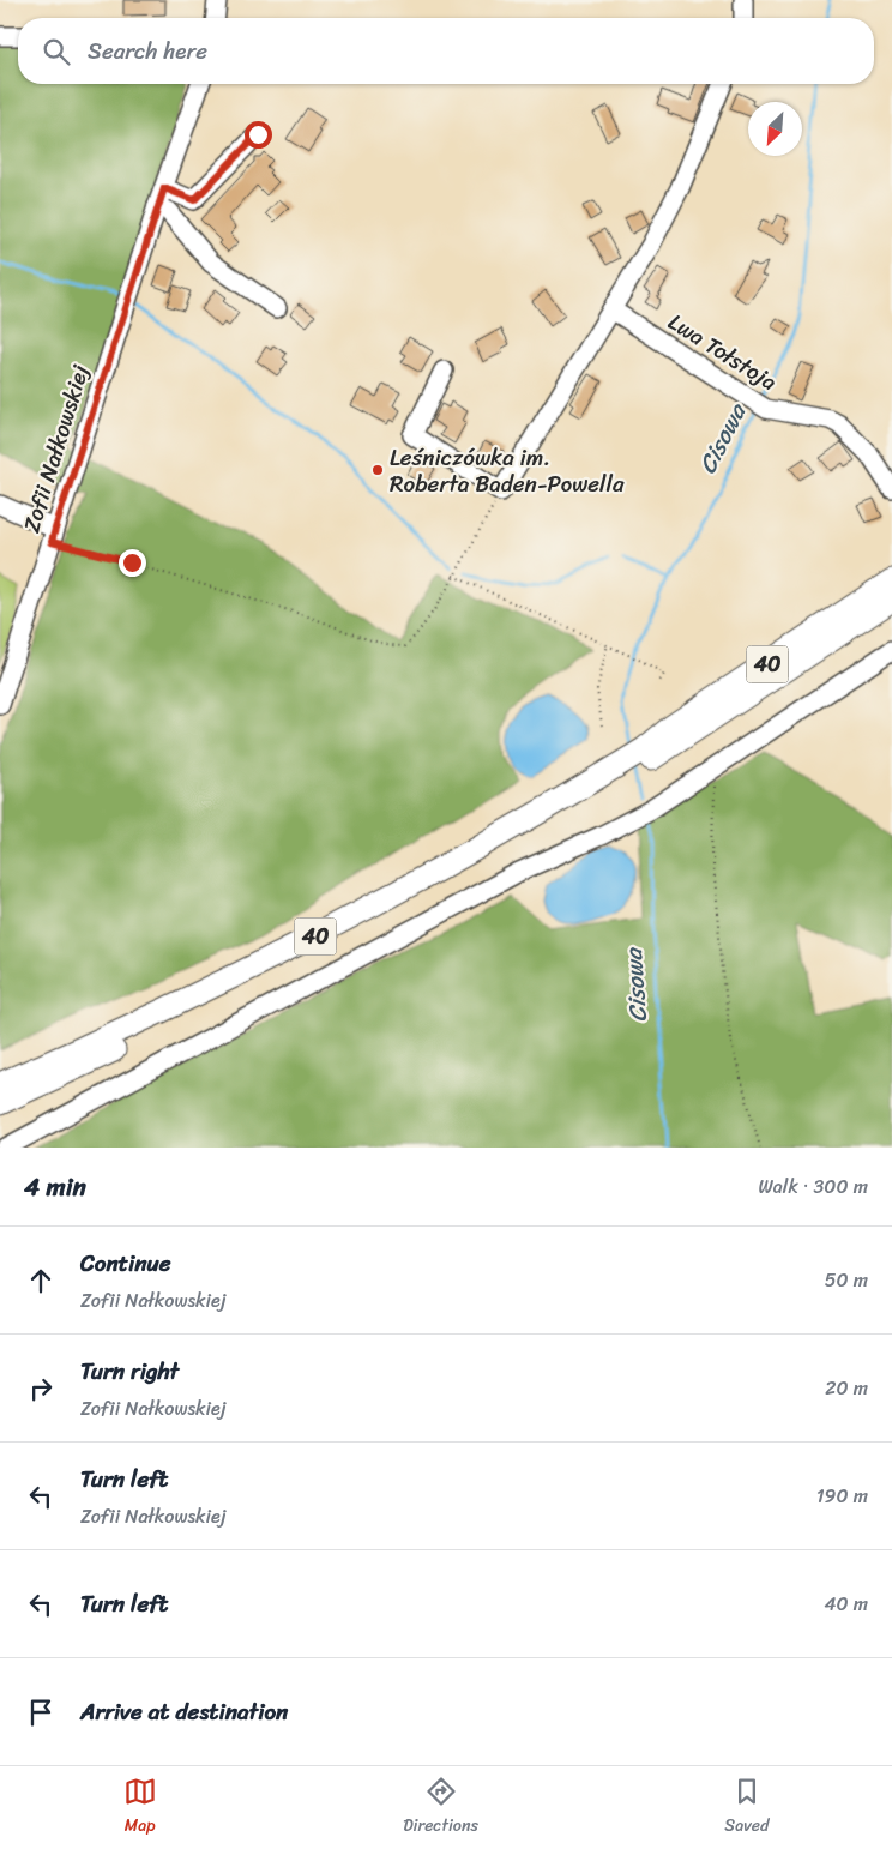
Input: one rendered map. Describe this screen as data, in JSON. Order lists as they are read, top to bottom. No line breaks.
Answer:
{"streets":{"main road":["40"],"street":["Lwa Tołstoja","Zofii Nałkowskiej"]},"water":["Cisowa"],"places":["Leśniczówka im. Roberta Baden-Powella"],"north":"bottom left","page":{"search":"Search here","heading":["4 min","Walk · 300 m"],"list":[["Continue","Zofii Nałkowskiej","50 m"],["Turn right","Zofii Nałkowskiej","20 m"],["Turn left","Zofii Nałkowskiej","190 m"],["Turn left","40 m"],"Arrive at destination"],"nav":["Map","Directions","Saved"]}}
